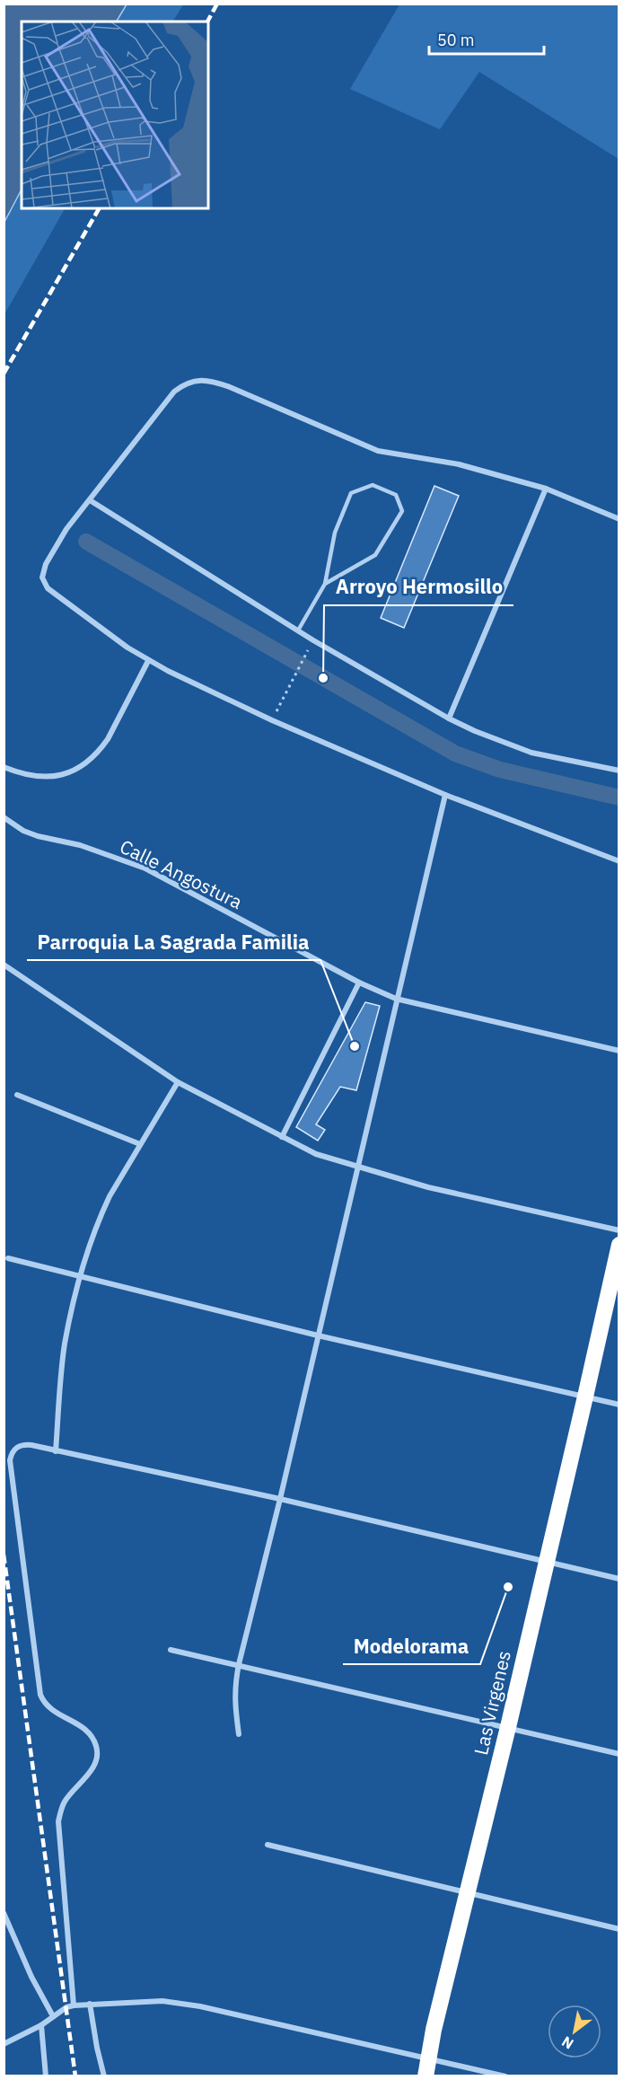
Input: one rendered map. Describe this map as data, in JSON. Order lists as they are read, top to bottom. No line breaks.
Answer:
{"streets":{"highway":["Las Virgenes"],"street":["Calle Angostura"]},"places":["Arroyo Hermosillo","Parroquia La Sagrada Familia","Modelorama"],"scale_bar":"50 m","north":"bottom left"}
